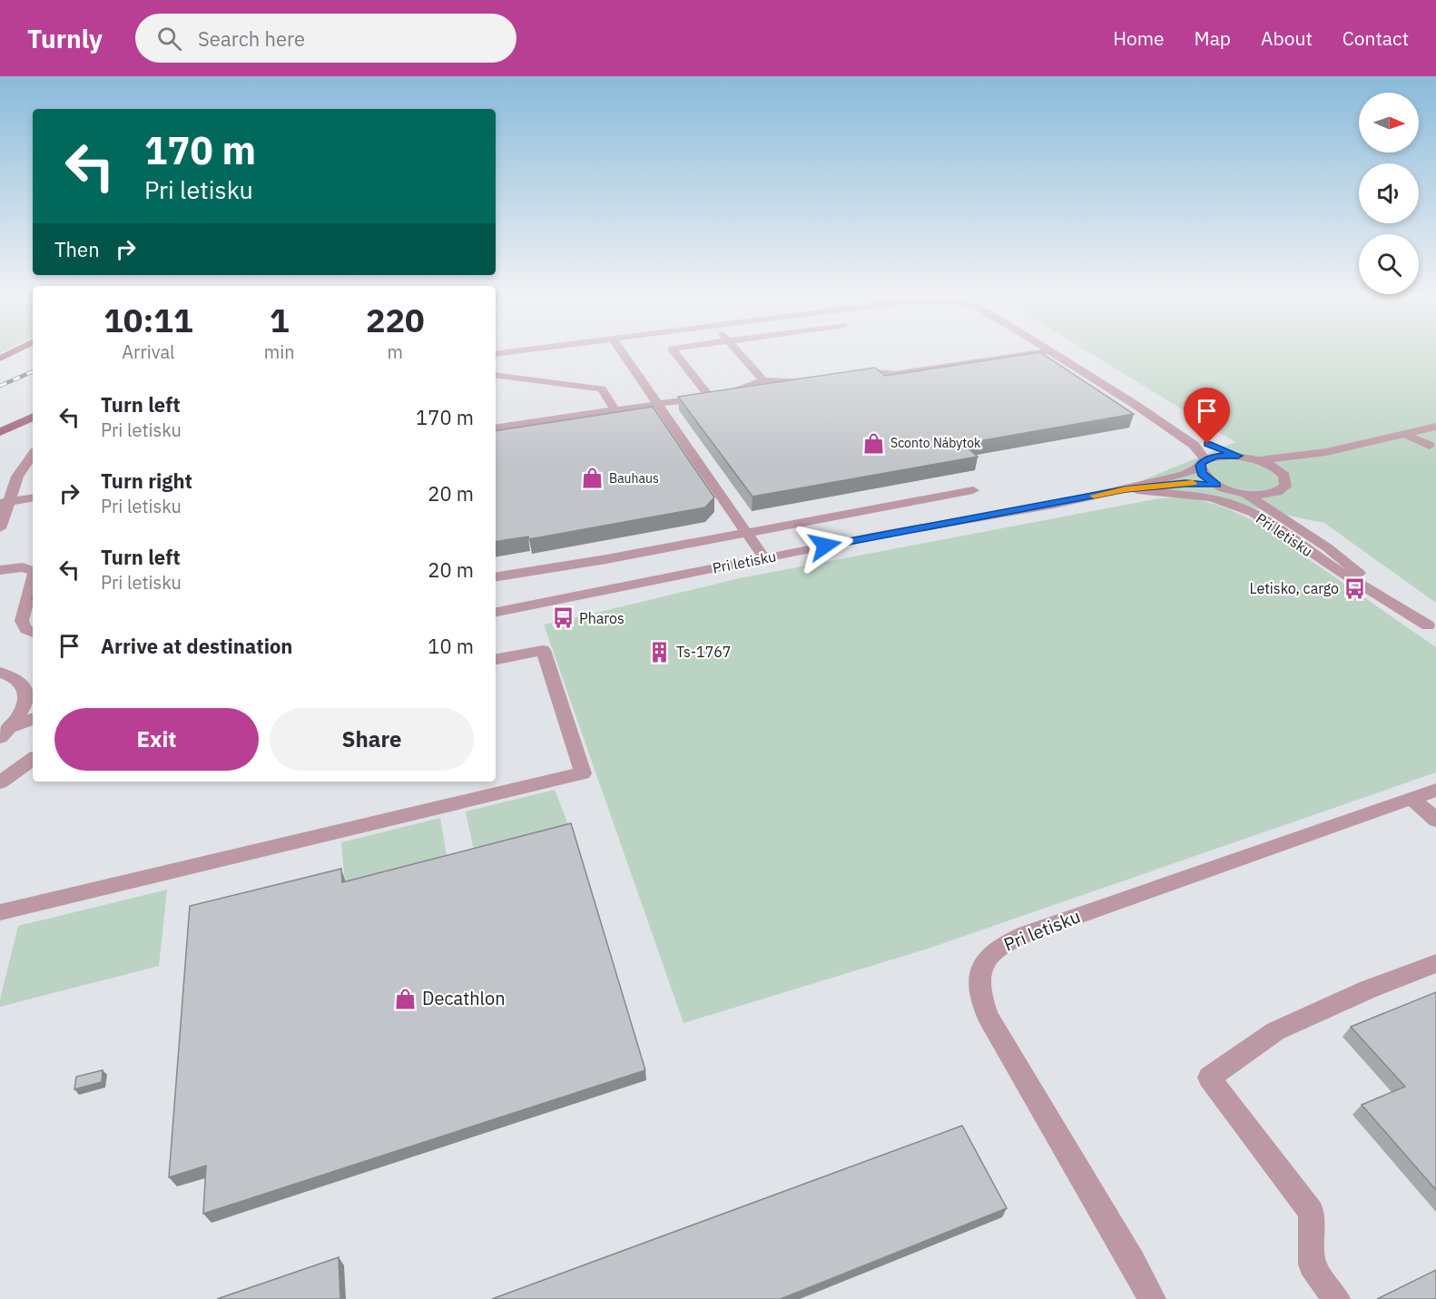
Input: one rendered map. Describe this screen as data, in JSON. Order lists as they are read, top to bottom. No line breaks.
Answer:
{"streets":{"street":["Pri letisku"]},"places":{"shop":["Sconto Nábytok","Bauhaus","Decathlon"],"bus stop":["Letisko, cargo","Pharos"],"building":["Ts-1767"]},"north":"right","page":{"header":"Turnly","search":"Search here","nav":["Home","Map","About","Contact"],"turn":["170 m","Pri letisku"],"then":"Then","eta":["10:11","Arrival","1","min","220","m"],"list":[{"name":"Turn left","note":"Pri letisku","value":"170 m"},{"name":"Turn right","note":"Pri letisku","value":"20 m"},{"name":"Turn left","note":"Pri letisku","value":"20 m"},{"name":"Arrive at destination","value":"10 m"}],"buttons":["Exit","Share"]}}
